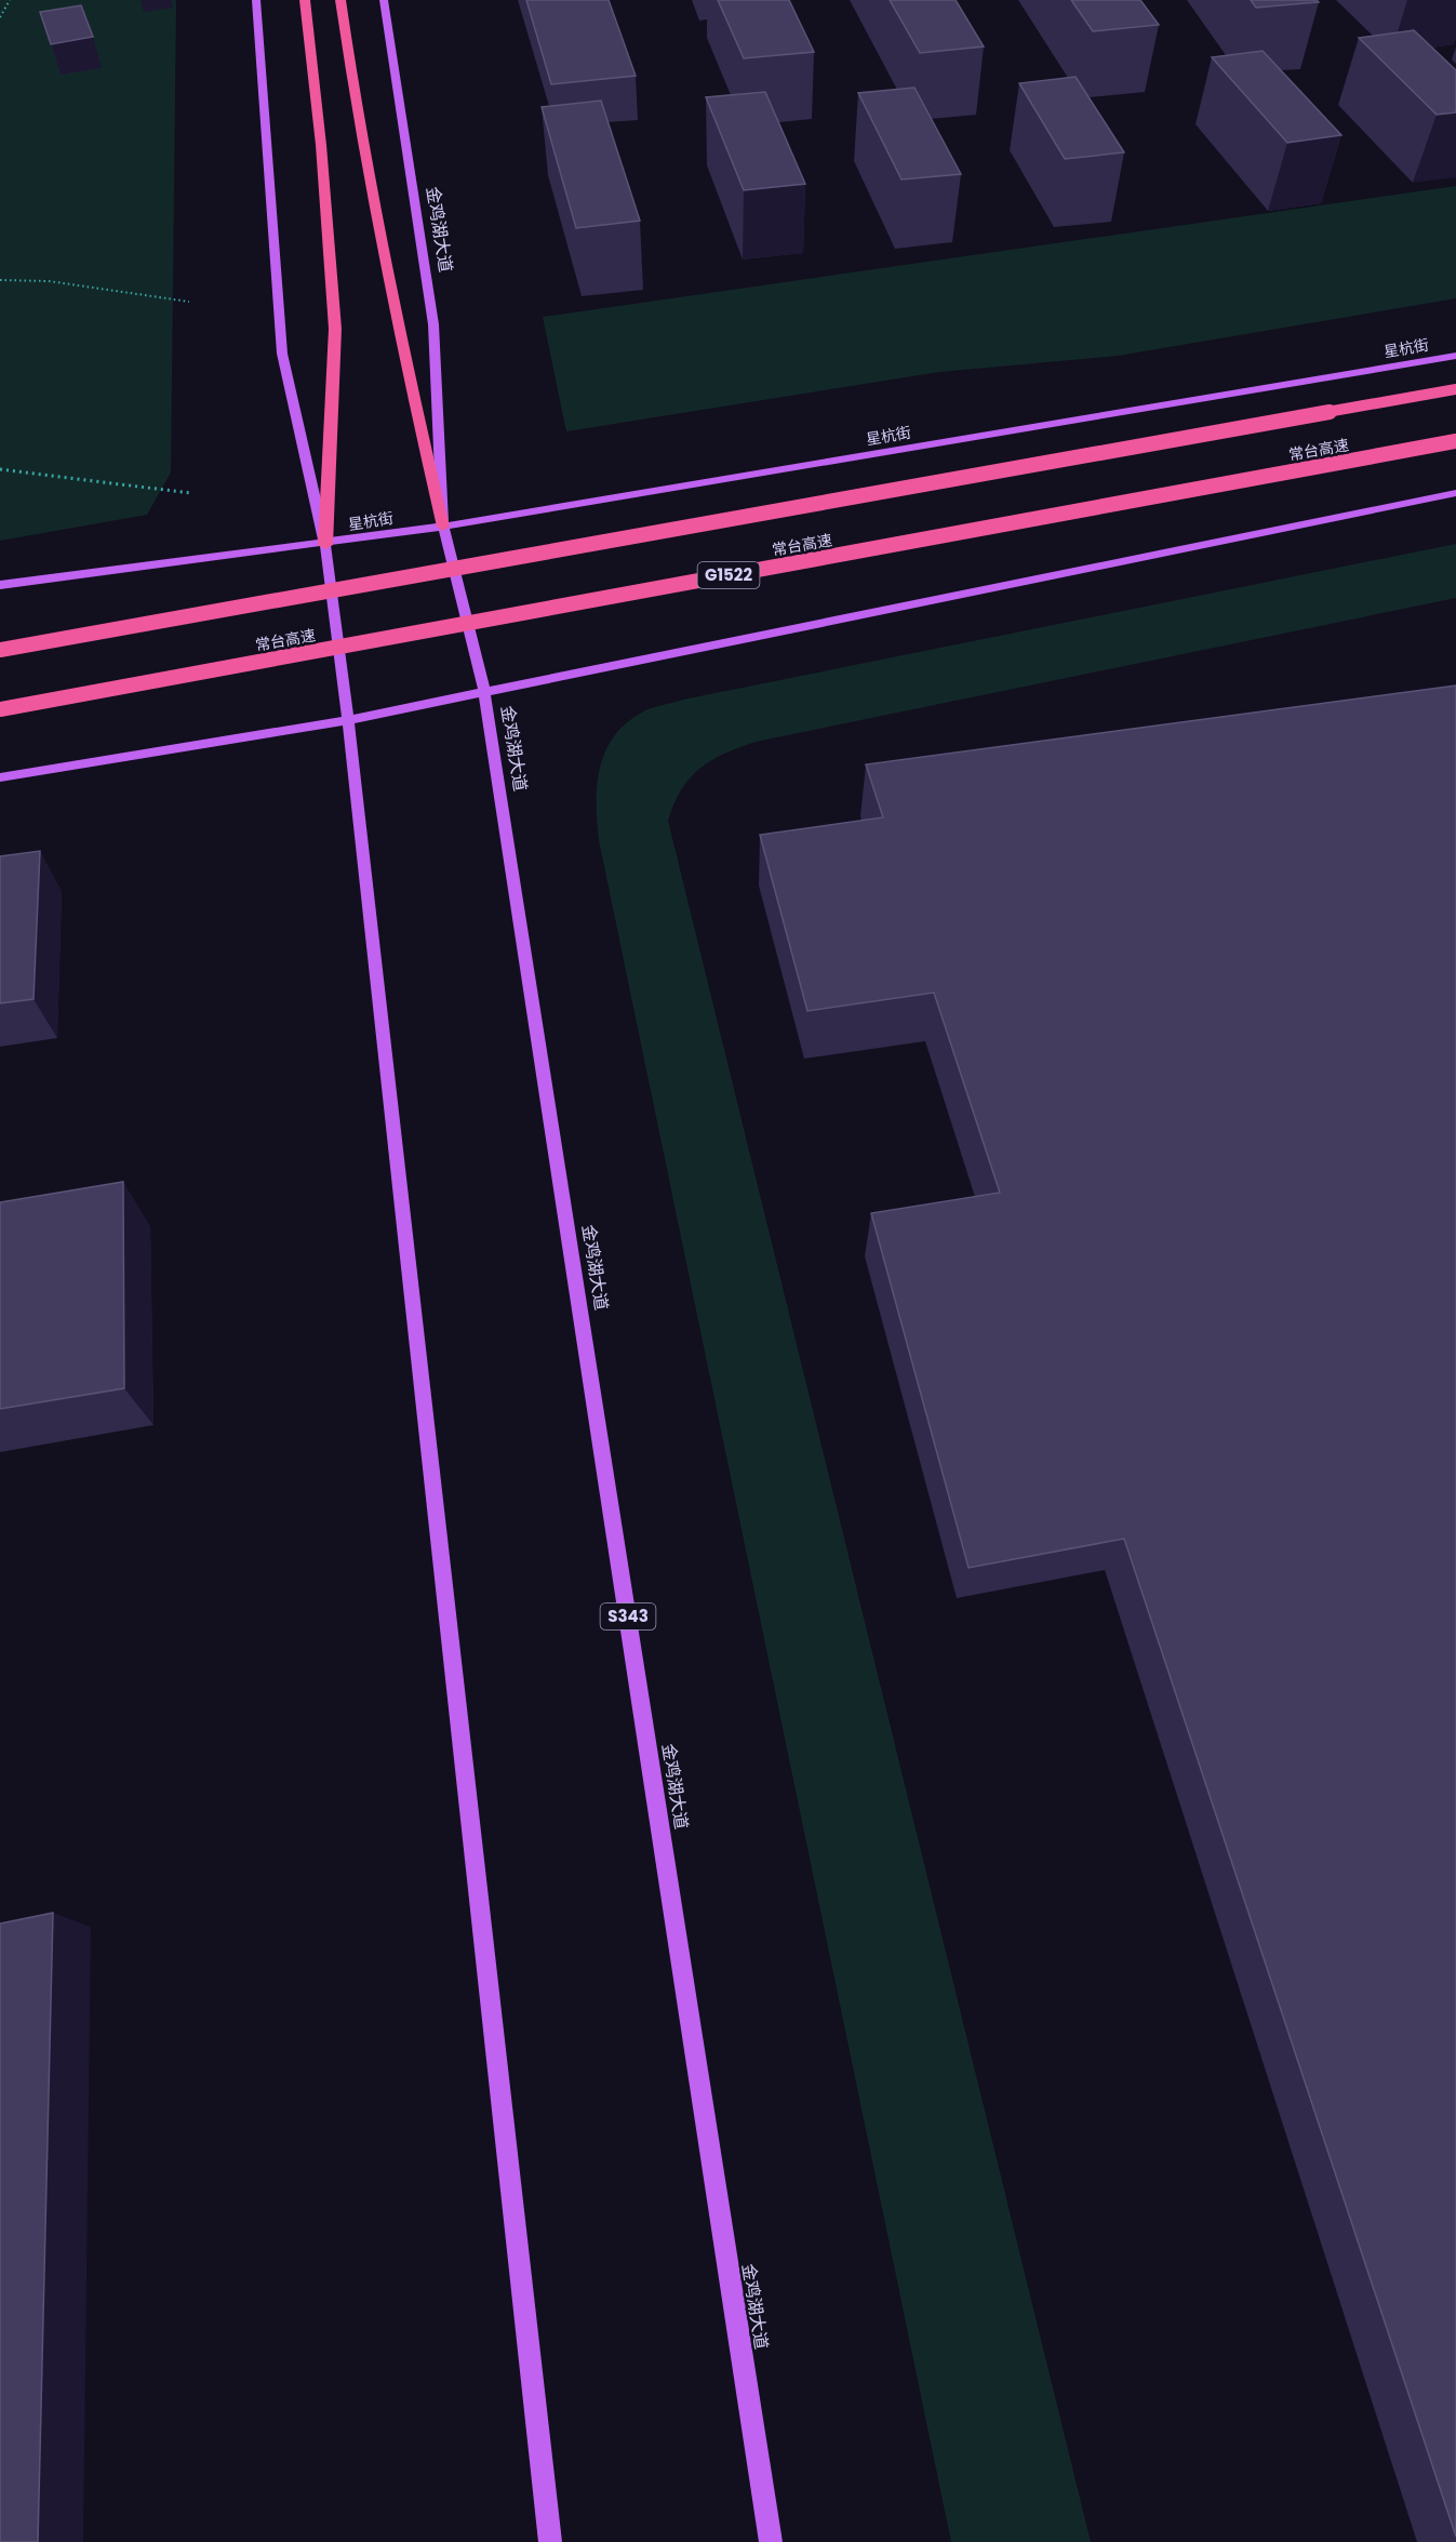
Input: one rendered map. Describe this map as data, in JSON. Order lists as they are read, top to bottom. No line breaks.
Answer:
{"streets":{"highway":["常台高速","G1522"],"main road":["金鸡湖大道","星杭街","S343"]},"crossings":[["金鸡湖大道","星杭街"]]}
